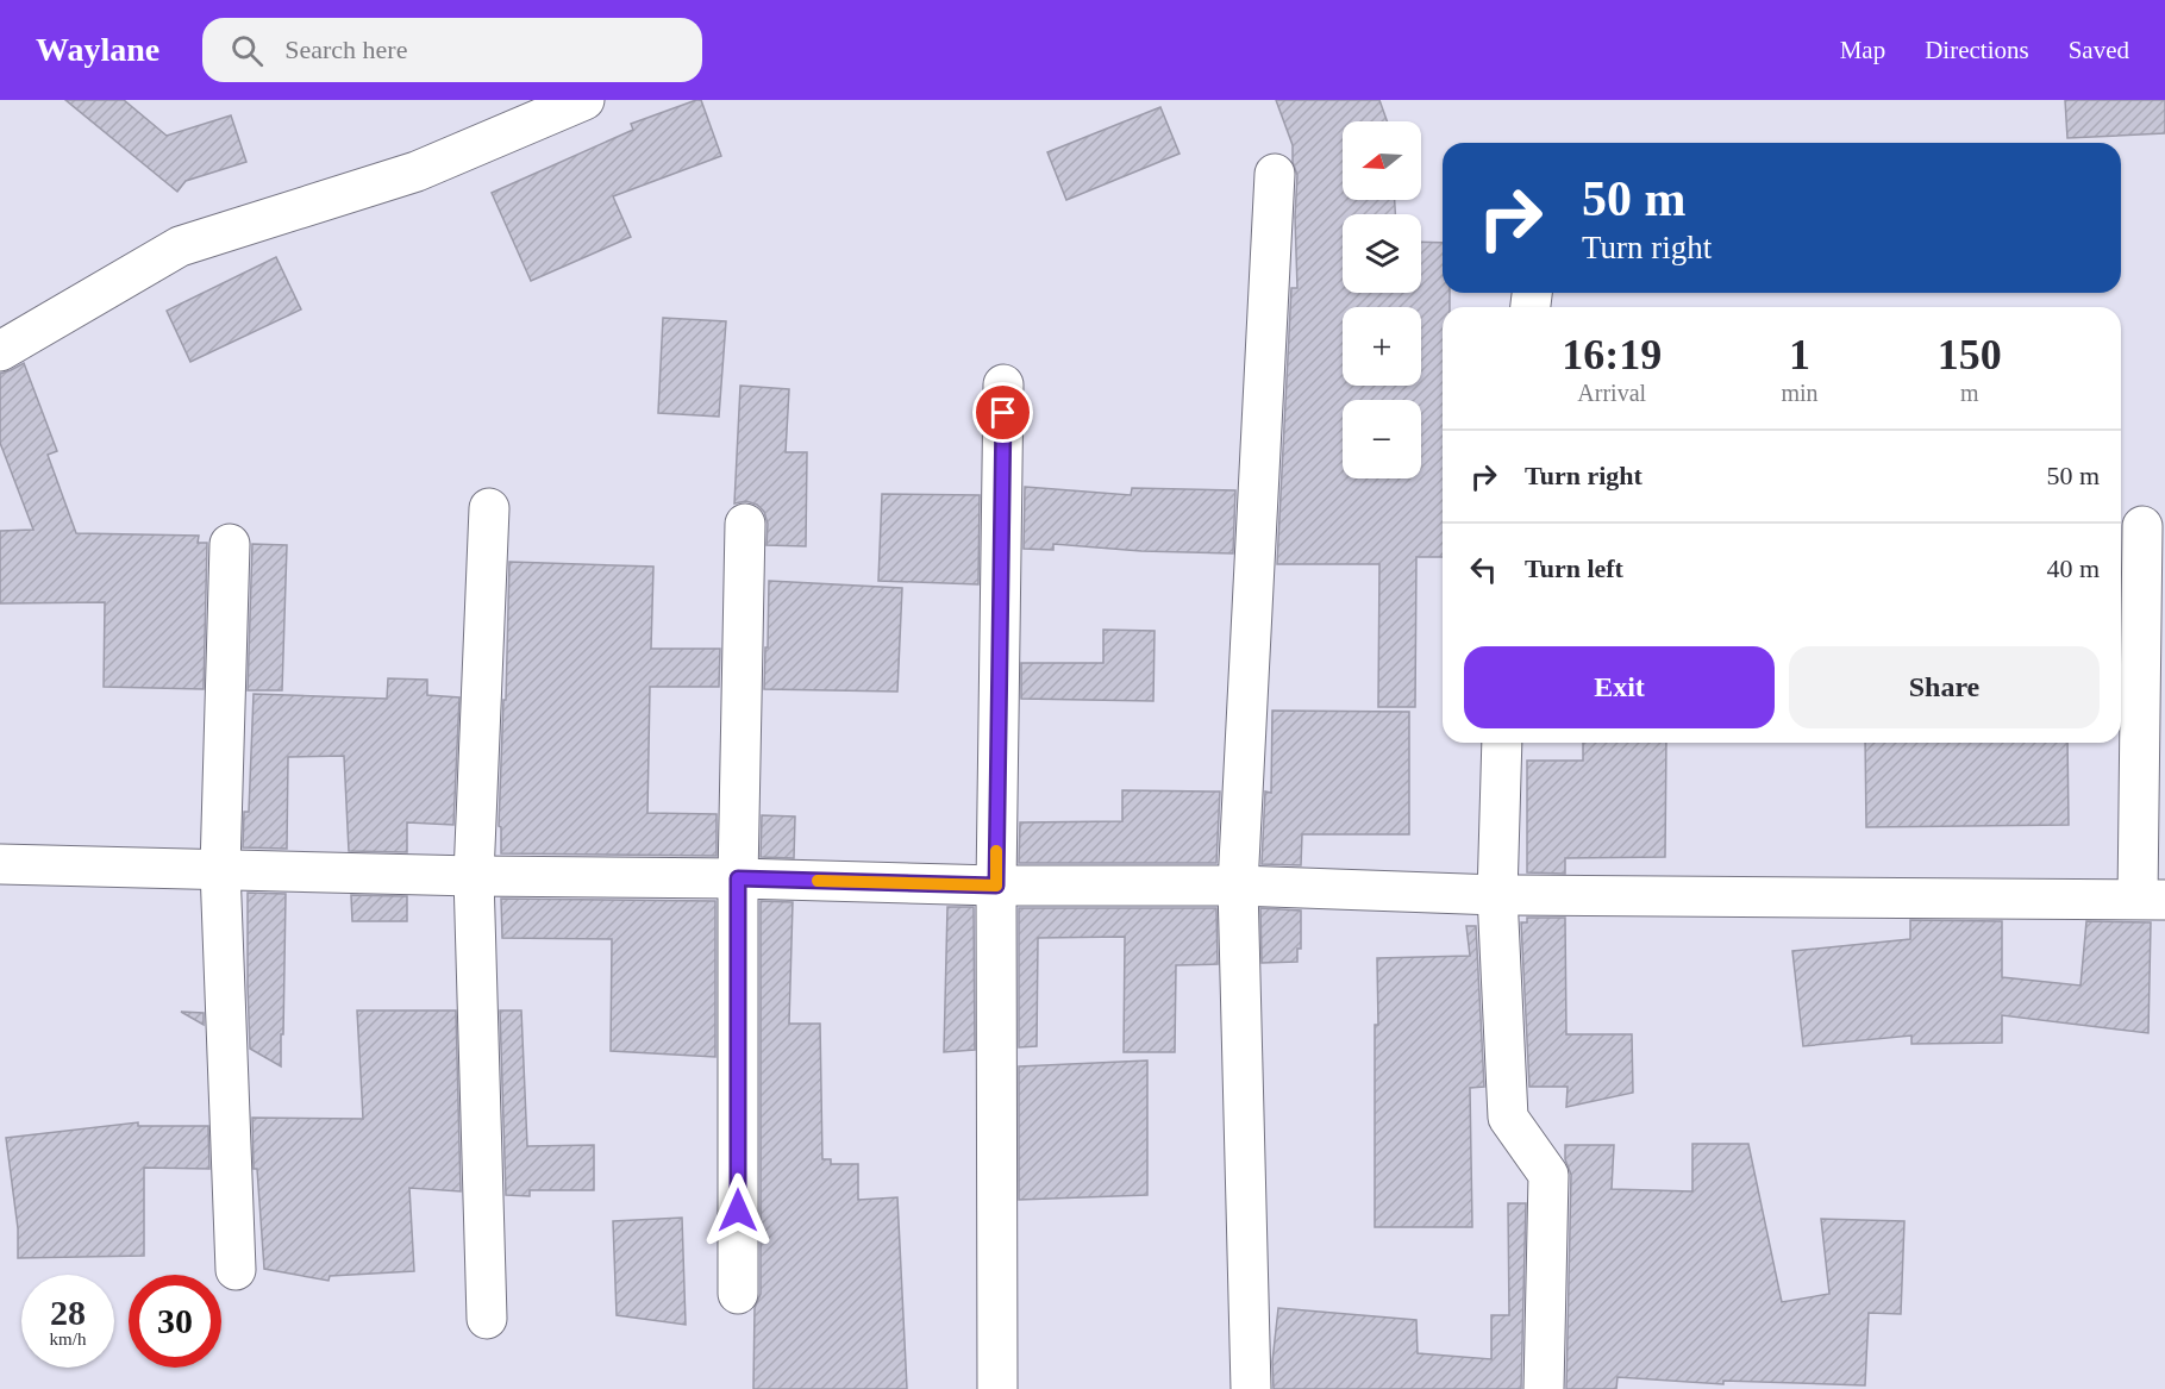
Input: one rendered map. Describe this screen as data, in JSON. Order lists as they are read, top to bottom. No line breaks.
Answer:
{"north":"left","page":{"header":"Waylane","search":"Search here","nav":["Map","Directions","Saved"],"map_buttons":["+","−"],"turn":["50 m","Turn right"],"eta":["16:19","Arrival","1","min","150","m"],"list":[{"name":"Turn right","value":"50 m"},{"name":"Turn left","value":"40 m"}],"buttons":["Exit","Share"],"speed":"28 km/h","limit":"30"}}
